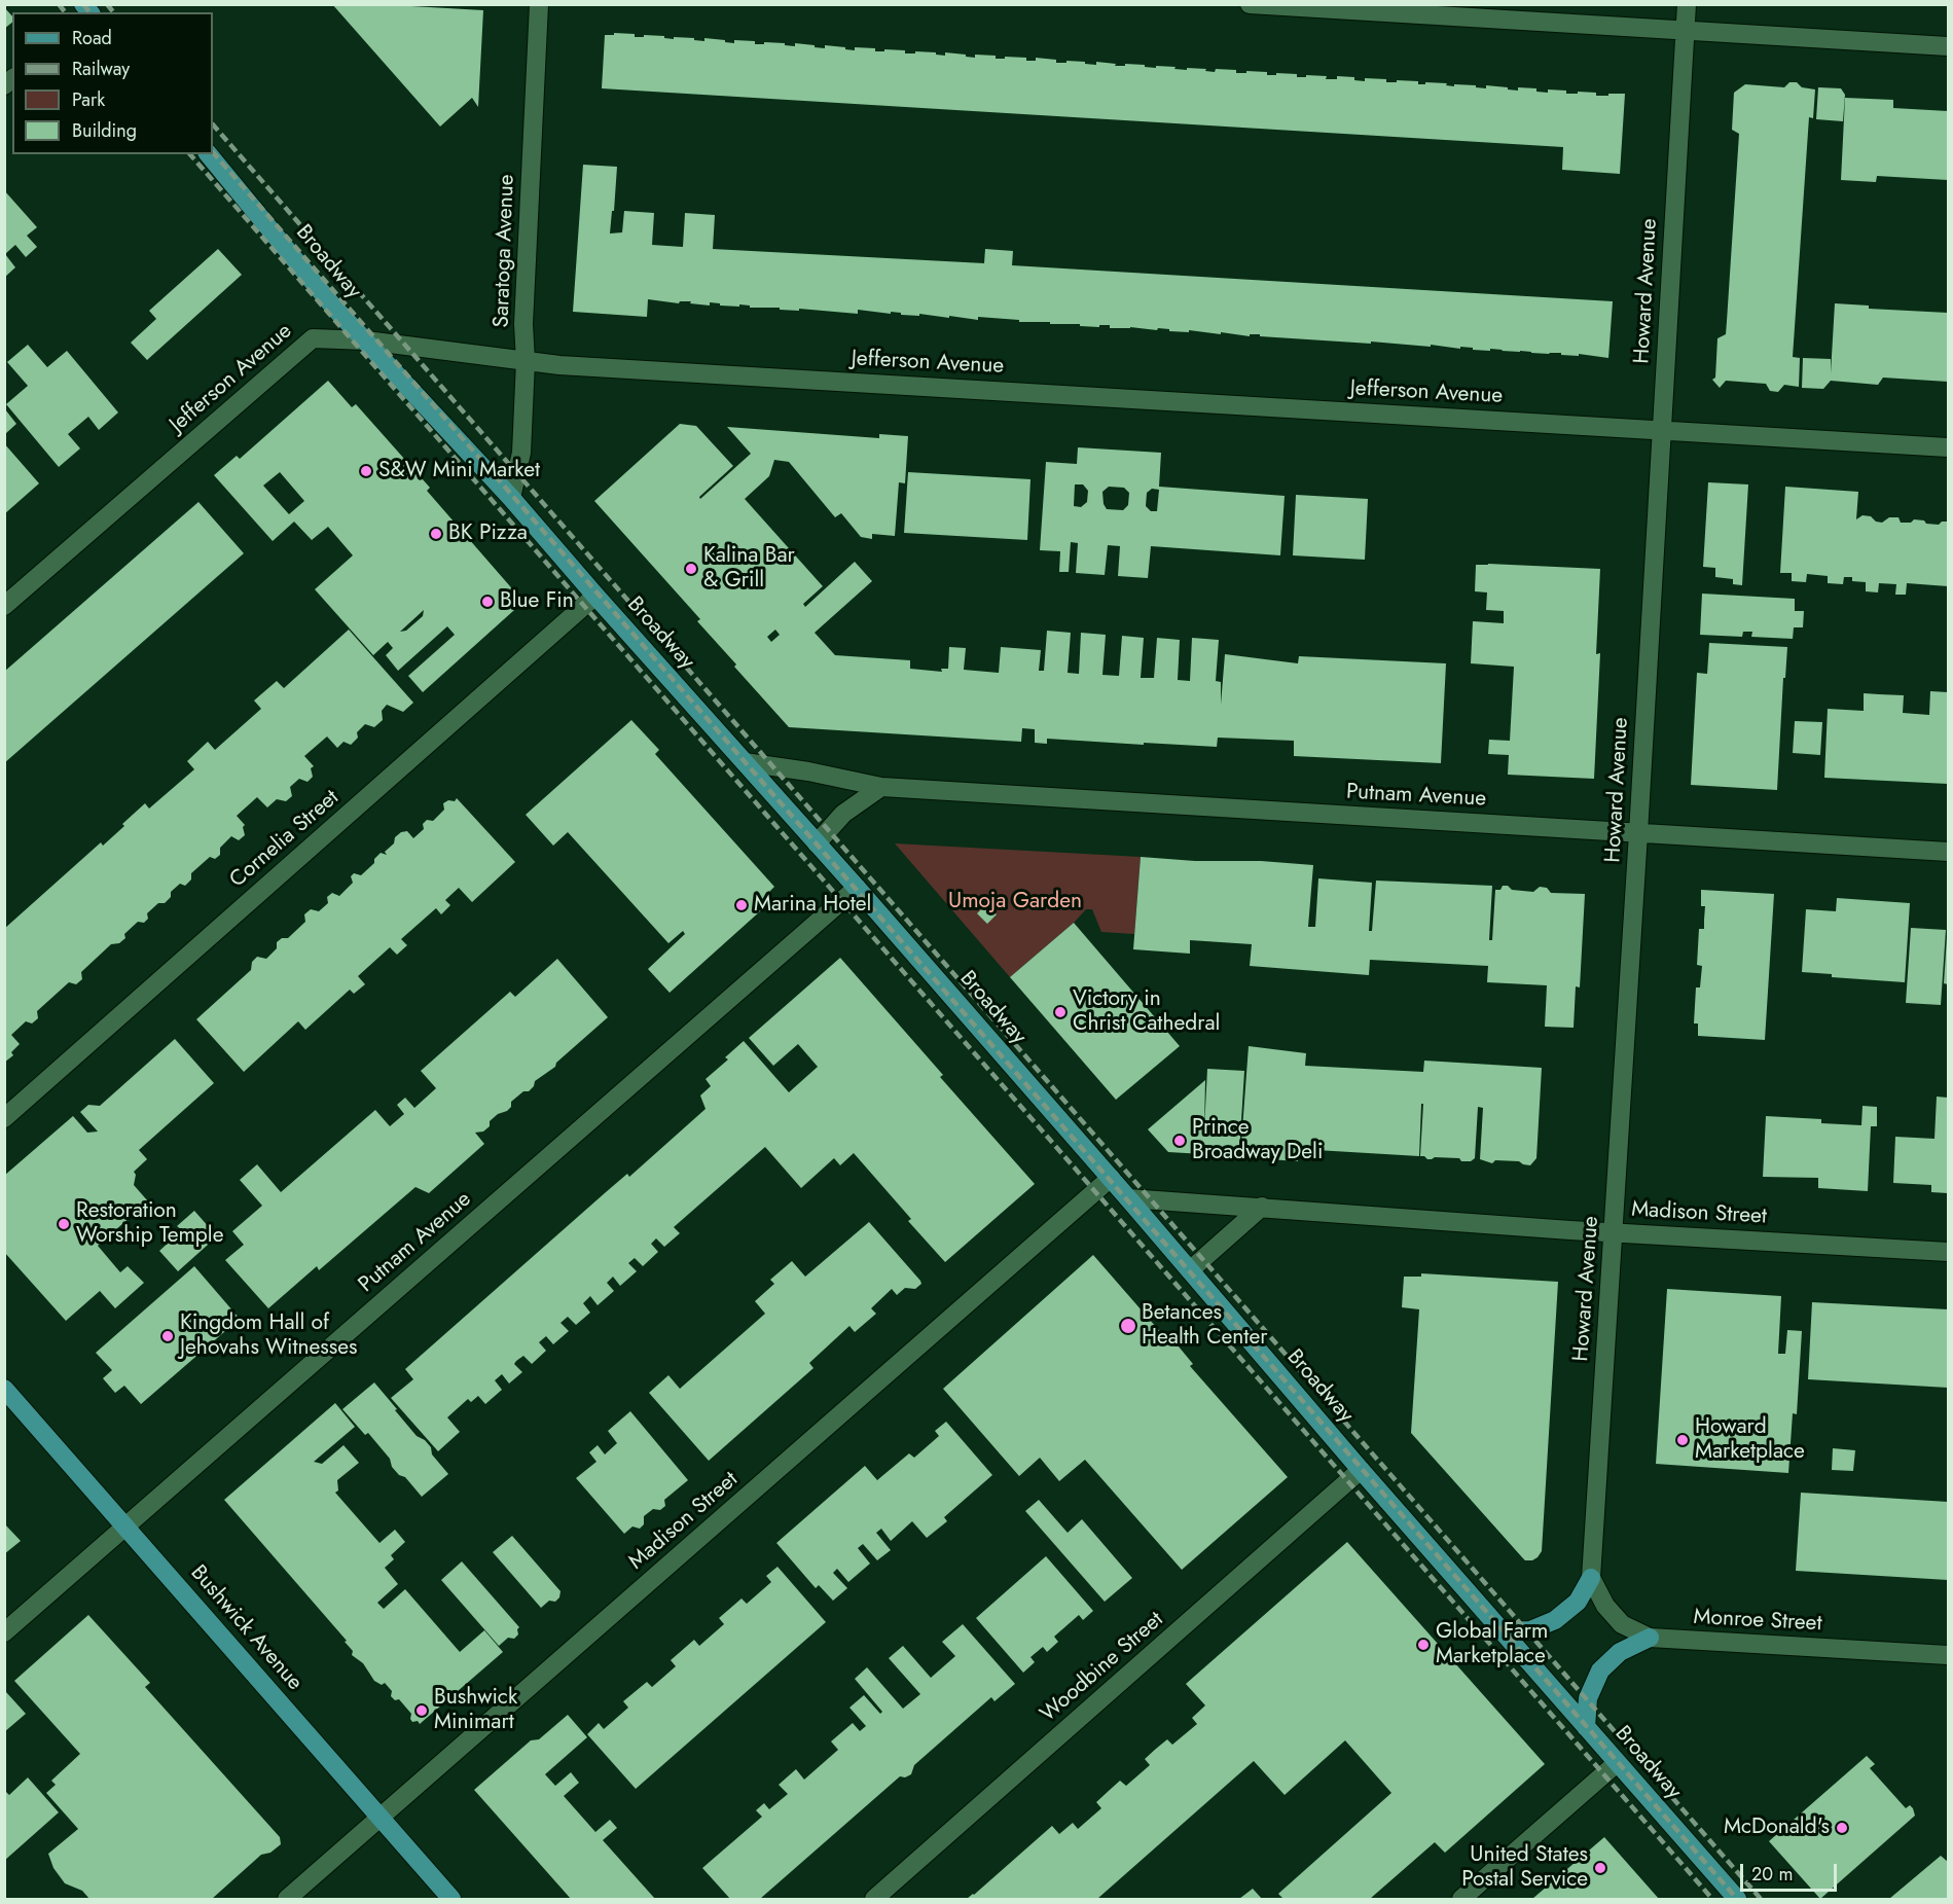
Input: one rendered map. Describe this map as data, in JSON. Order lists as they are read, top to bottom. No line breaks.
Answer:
{"streets":{"main road":["Broadway","Bushwick Avenue"],"street":["Saratoga Avenue","Howard Avenue","Jefferson Avenue","Putnam Avenue","Cornelia Street","Madison Street","Monroe Street","Woodbine Street"]},"crossings":[["Saratoga Avenue","Broadway"],["Saratoga Avenue","Jefferson Avenue"],["Broadway","Jefferson Avenue"],["Broadway","Putnam Avenue"],["Broadway","Cornelia Street"],["Broadway","Madison Street"],["Broadway","Woodbine Street"],["Howard Avenue","Jefferson Avenue"],["Howard Avenue","Putnam Avenue"],["Howard Avenue","Madison Street"],["Howard Avenue","Monroe Street"],["Putnam Avenue","Bushwick Avenue"],["Madison Street","Bushwick Avenue"]],"parks":["Umoja Garden"],"places":["S&W Mini Market","BK Pizza","Kalina Bar & Grill","Blue Fin","Marina Hotel","Victory in Christ Cathedral","Prince Broadway Deli","Restoration Worship Temple","Betances Health Center","Kingdom Hall of Jehovahs Witnesses","Howard Marketplace","Global Farm Marketplace","Bushwick Minimart","McDonald's","United States Postal Service"],"legend":["Road","Railway","Park","Building"],"scale_bar":"20 m"}
